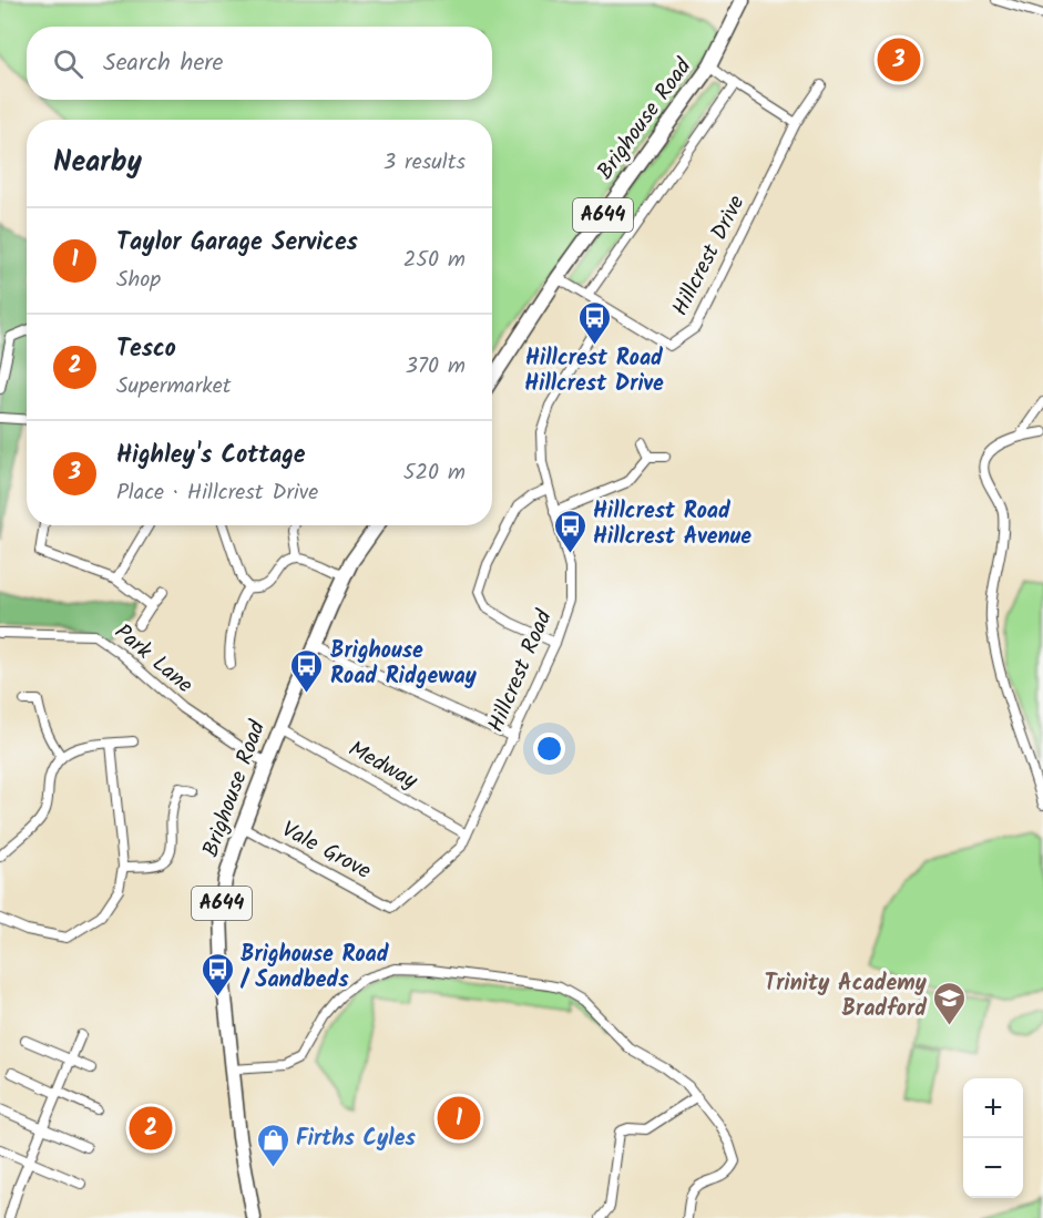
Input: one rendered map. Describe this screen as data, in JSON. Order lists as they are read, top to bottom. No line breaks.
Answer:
{"streets":{"main road":["Brighouse Road","A644"],"street":["Hillcrest Drive","Park Lane","Hillcrest Road","Medway","Vale Grove"]},"crossings":[["Brighouse Road","Hillcrest Drive"],["Brighouse Road","Park Lane"],["Brighouse Road","Medway"],["Brighouse Road","Vale Grove"],["Hillcrest Drive","Hillcrest Road"],["Hillcrest Road","Medway"],["Hillcrest Road","Vale Grove"]],"places":{"bus stop":["Hillcrest Road Hillcrest Drive","Hillcrest Road Hillcrest Avenue","Brighouse Road Ridgeway","Brighouse Road / Sandbeds"],"school or university":["Trinity Academy Bradford"],"shop":["Firths Cyles"]},"page":{"search":"Search here","pins":["3","1","2"],"heading":["Nearby","3 results"],"list":[{"mark":"1","name":"Taylor Garage Services","note":"Shop","value":"250 m"},{"mark":"2","name":"Tesco","note":"Supermarket","value":"370 m"},{"mark":"3","name":"Highley's Cottage","note":"Place · Hillcrest Drive","value":"520 m"}],"map_buttons":["+","−"]}}
